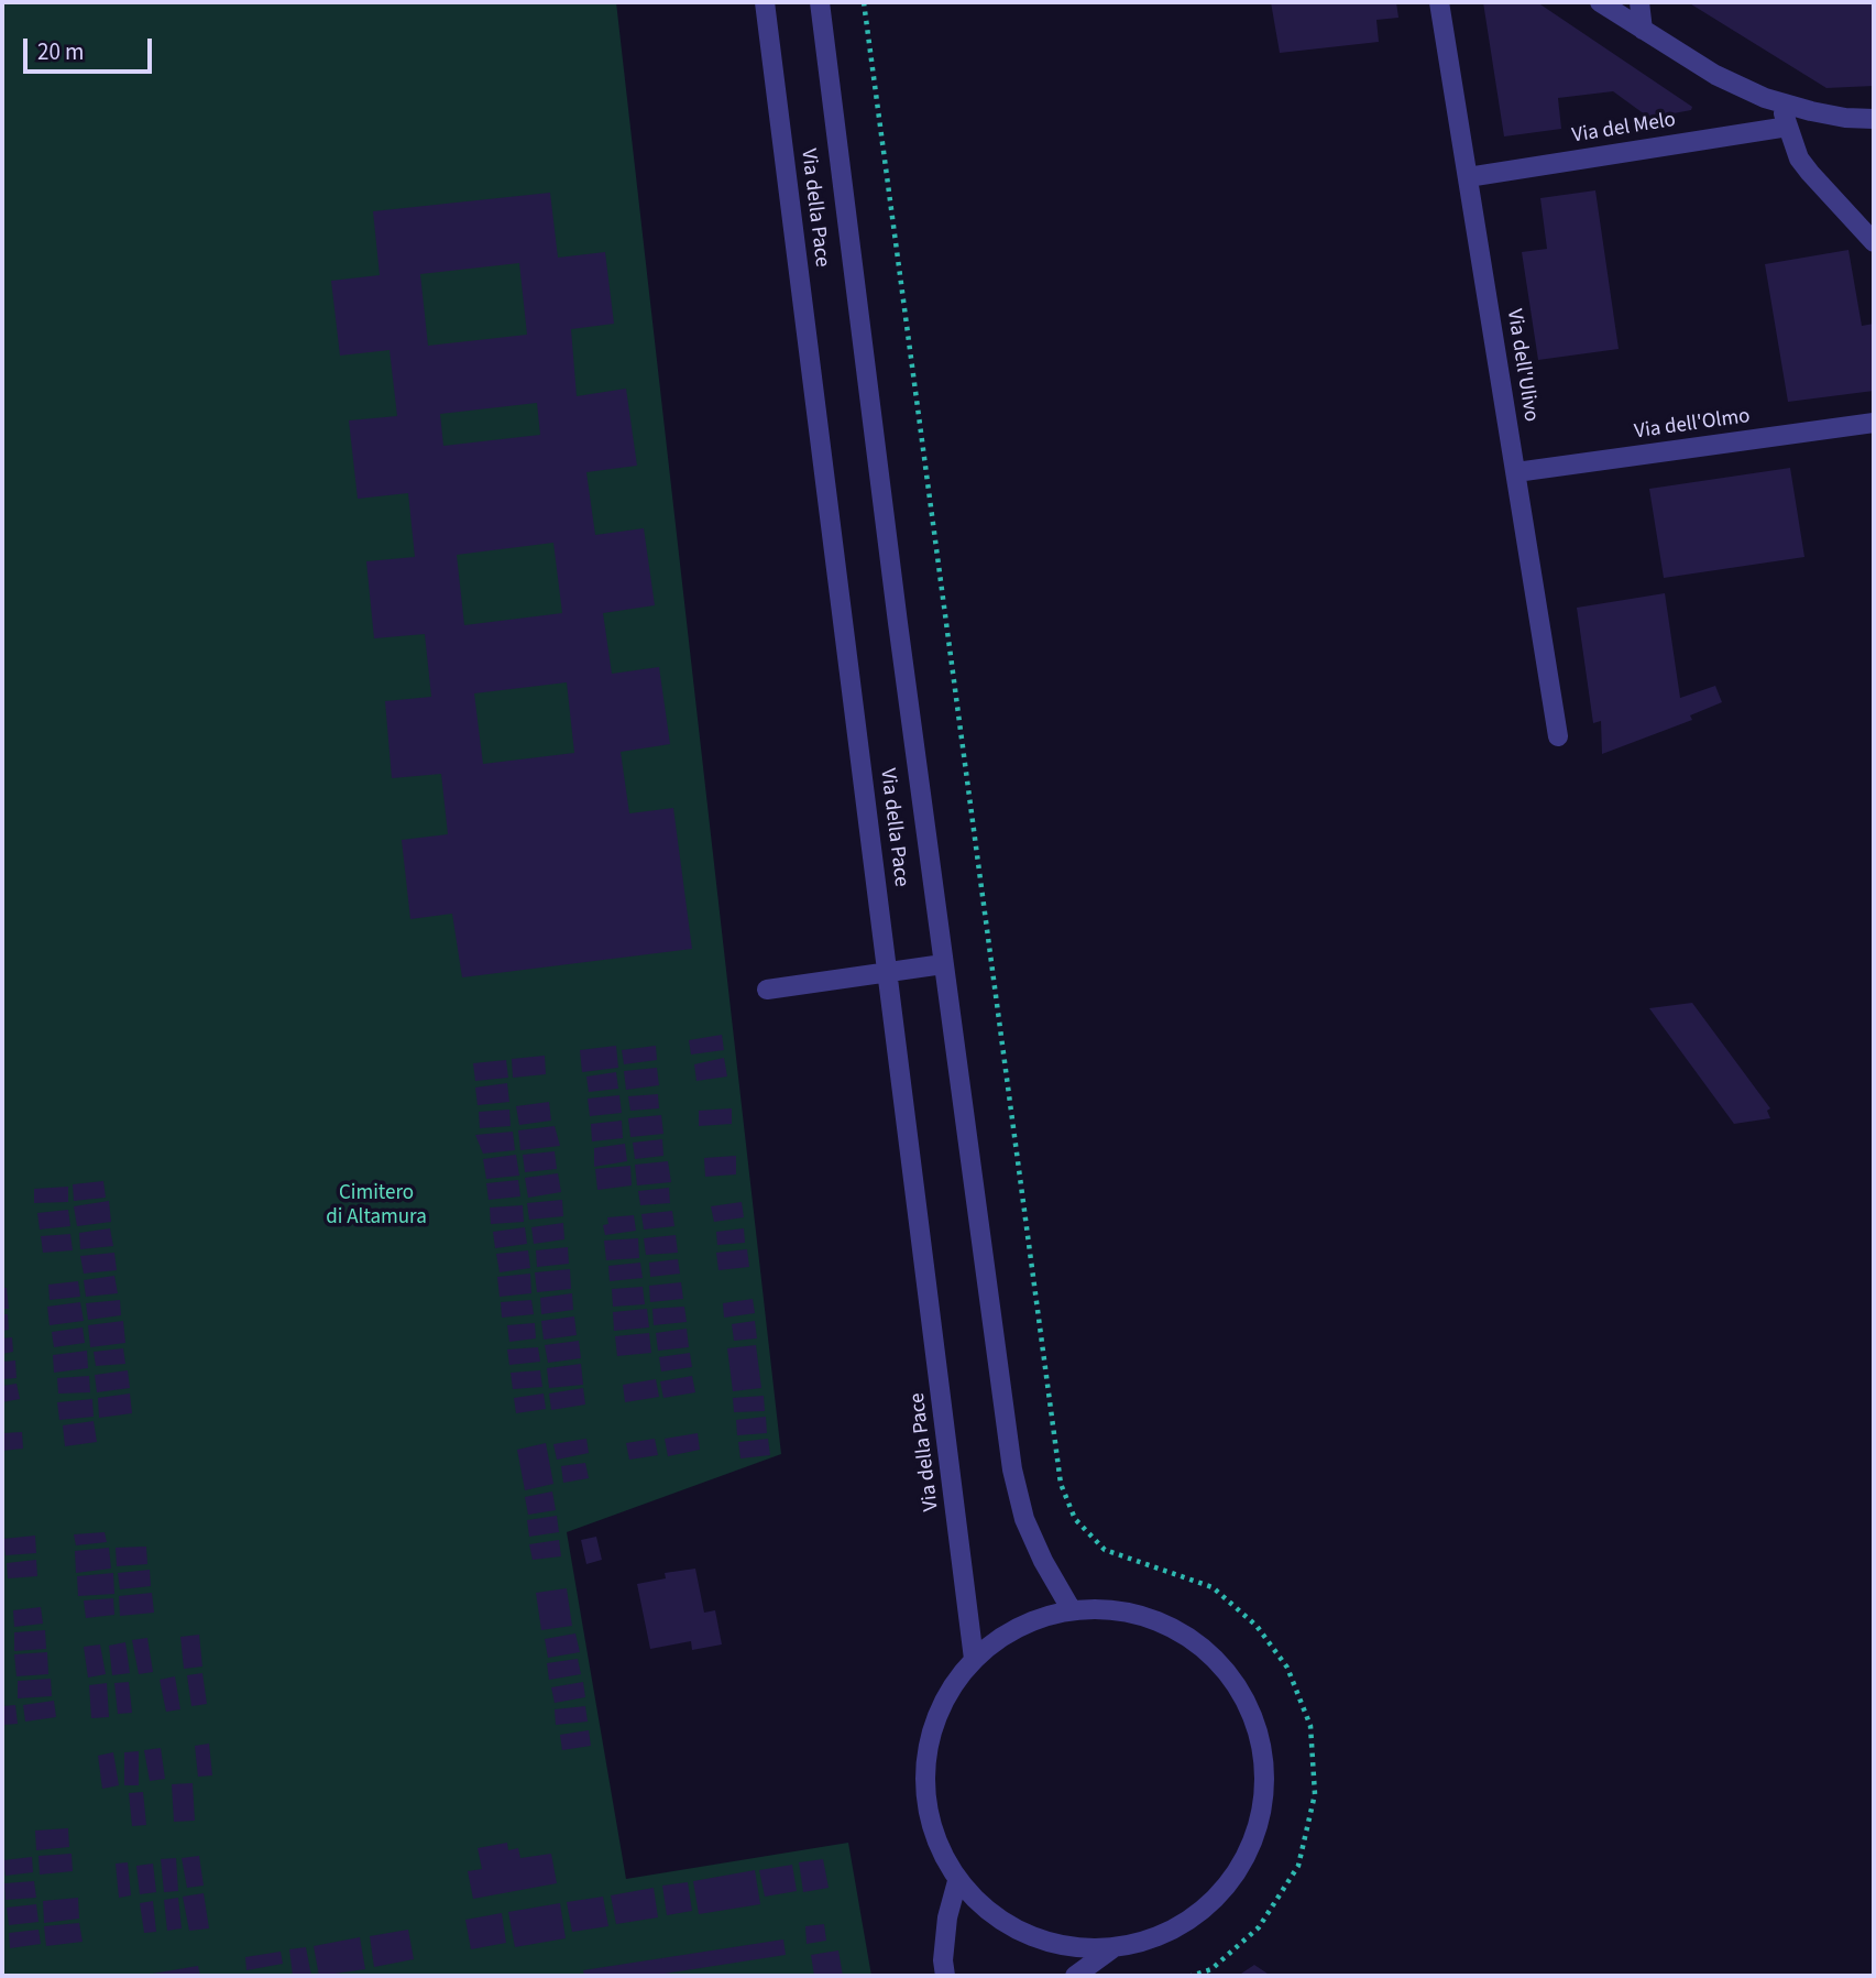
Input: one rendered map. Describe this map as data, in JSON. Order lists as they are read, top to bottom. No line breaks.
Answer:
{"streets":{"street":["Via del Melo","Via della Pace","Via dell'Ulivo","Via dell'Olmo"]},"crossings":[["Via del Melo","Via dell'Ulivo"],["Via dell'Ulivo","Via dell'Olmo"]],"parks":["Cimitero di Altamura"],"scale_bar":"20 m"}
